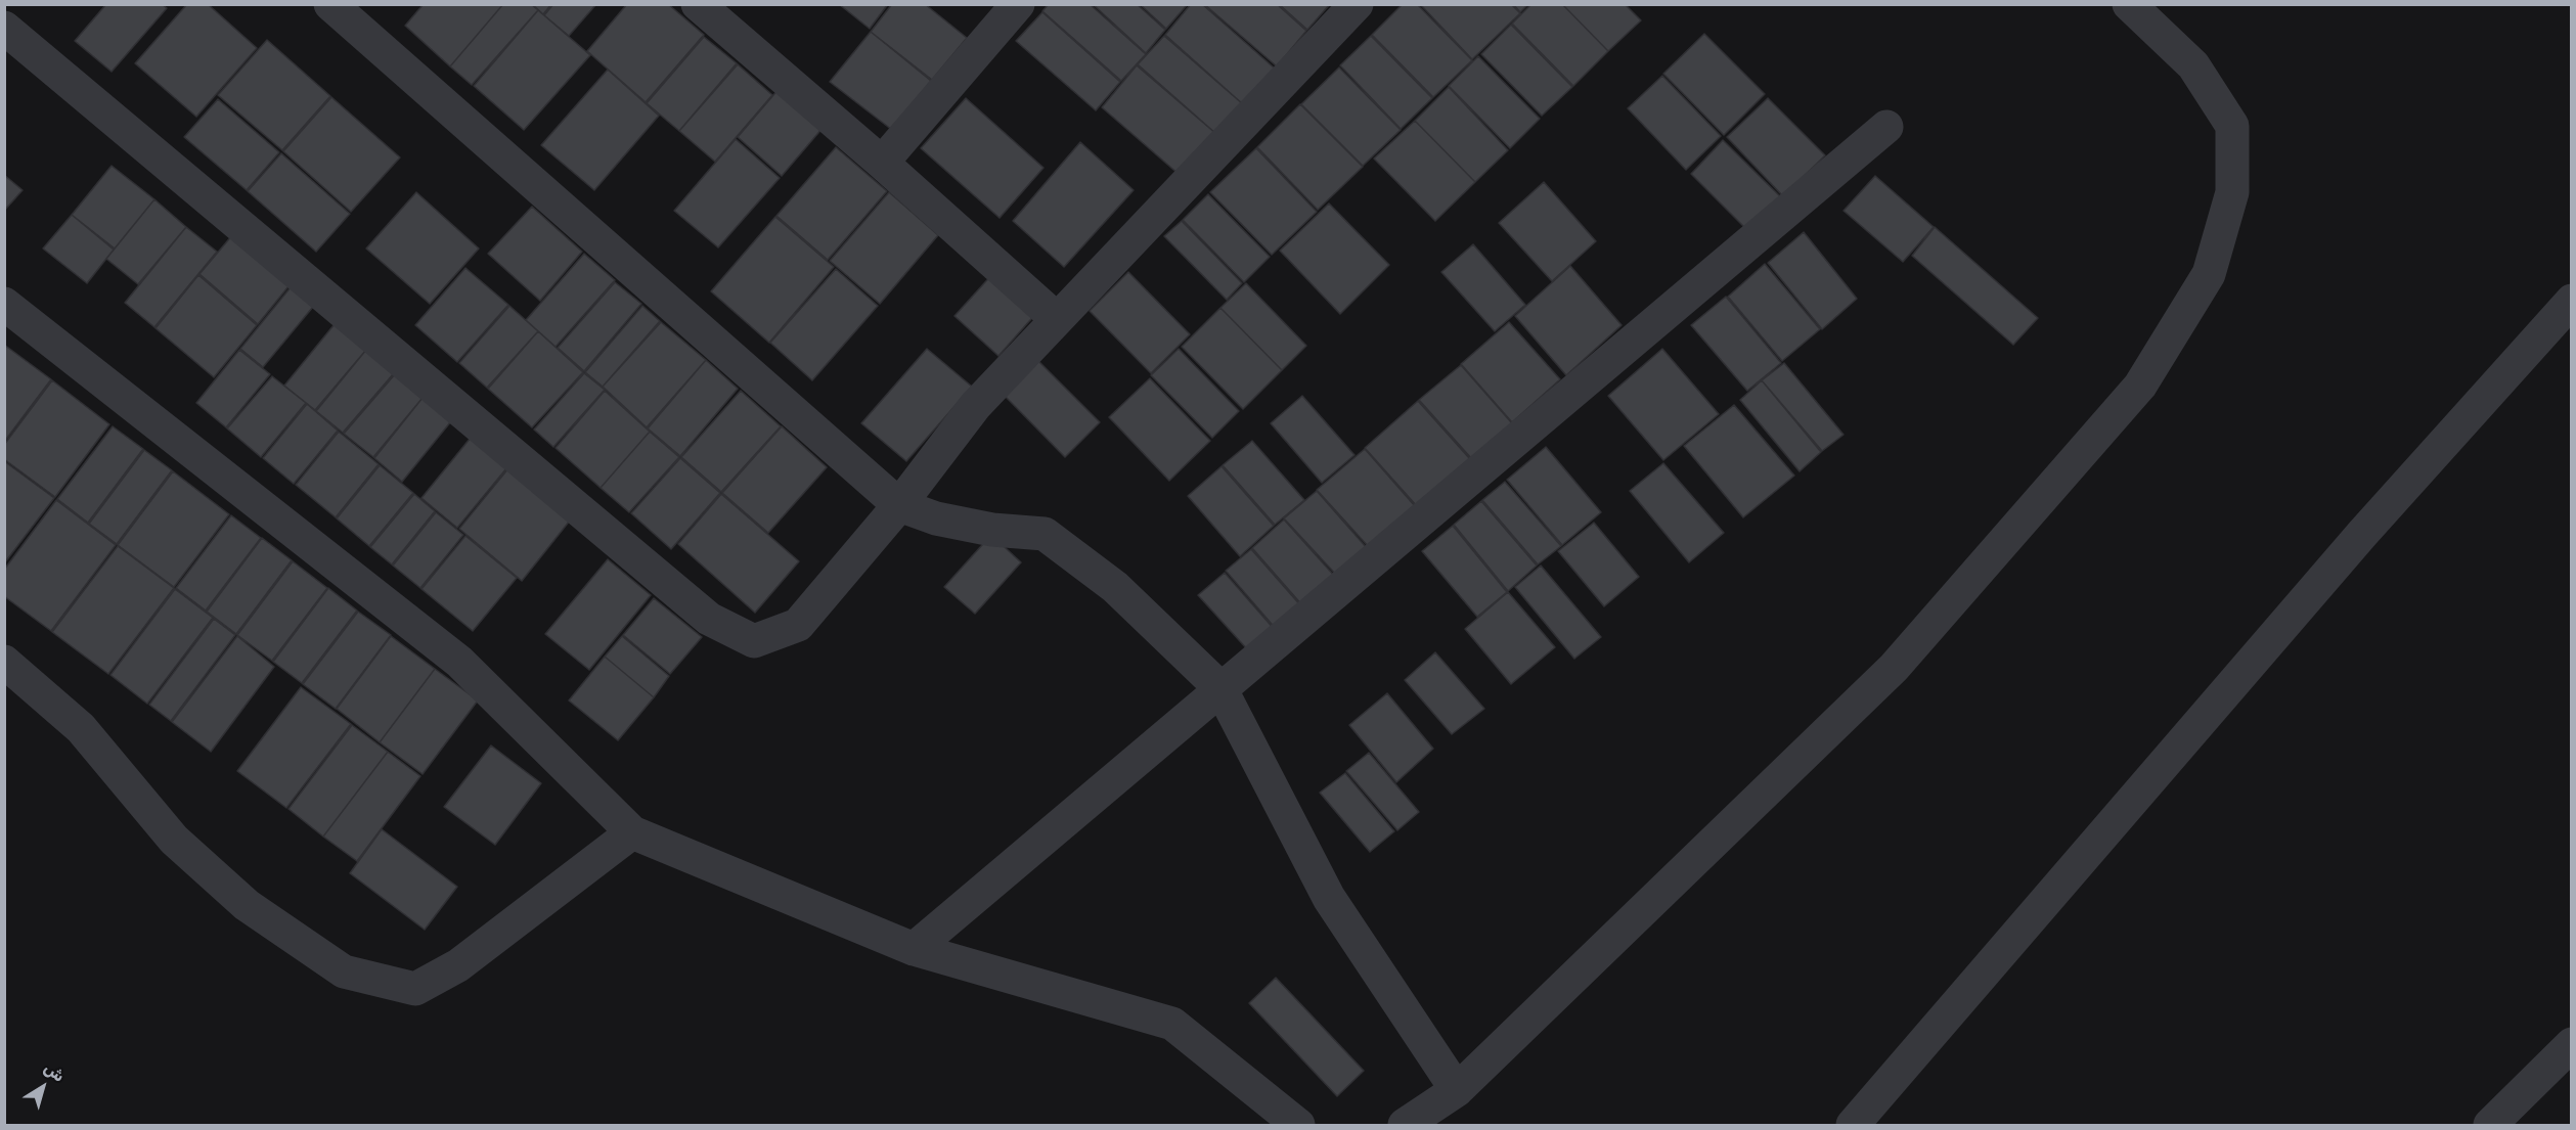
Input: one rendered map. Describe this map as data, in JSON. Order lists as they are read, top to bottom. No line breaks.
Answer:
{"north":"top right"}
